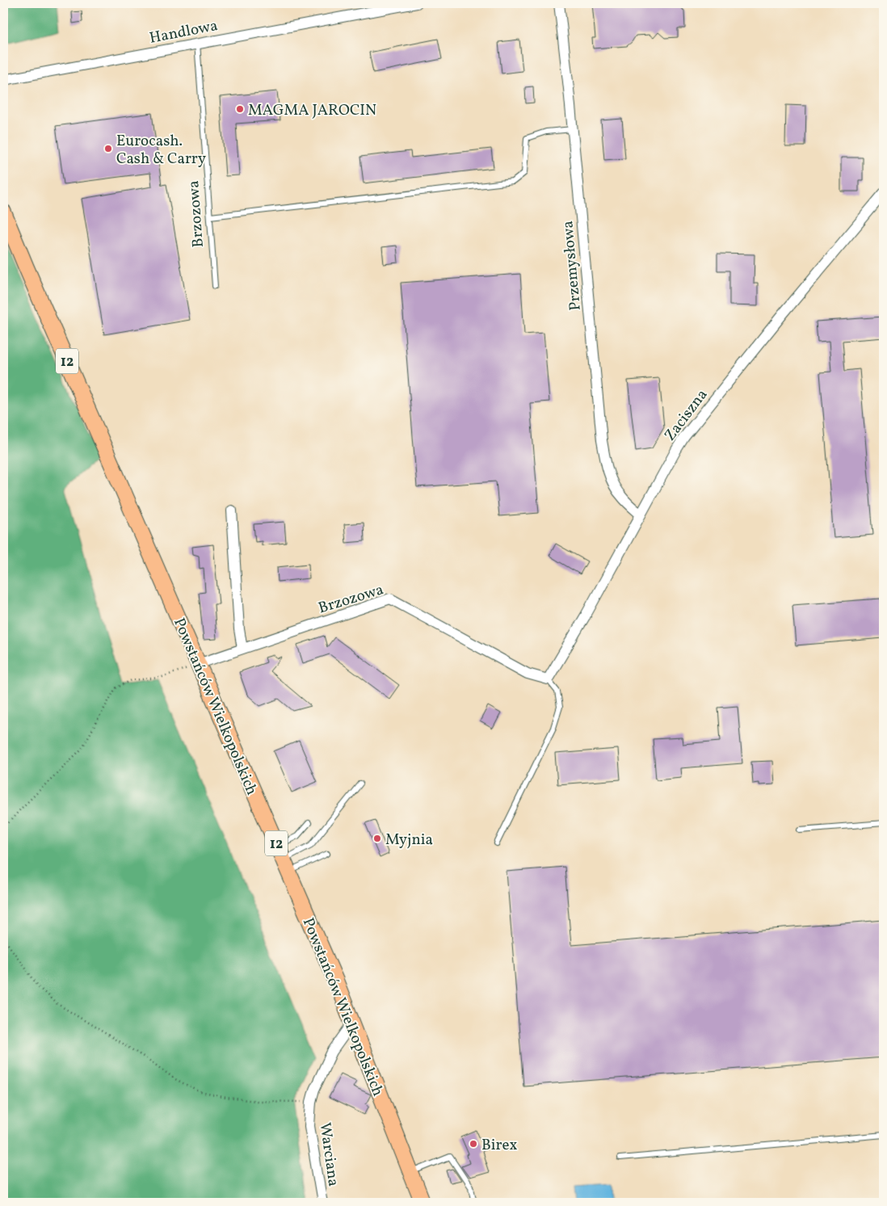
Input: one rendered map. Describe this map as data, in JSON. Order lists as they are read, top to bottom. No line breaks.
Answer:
{"streets":{"main road":["12","Powstańców Wielkopolskich"],"street":["Handlowa","Brzozowa","Przemysłowa","Zaciszna","Warciana"]},"crossings":[["Handlowa","Brzozowa"],["Brzozowa","Zaciszna"],["Brzozowa","Powstańców Wielkopolskich"],["Przemysłowa","Zaciszna"],["Powstańców Wielkopolskich","Warciana"]],"places":["MAGMA JAROCIN","Eurocash. Cash & Carry","Myjnia","Birex"]}
